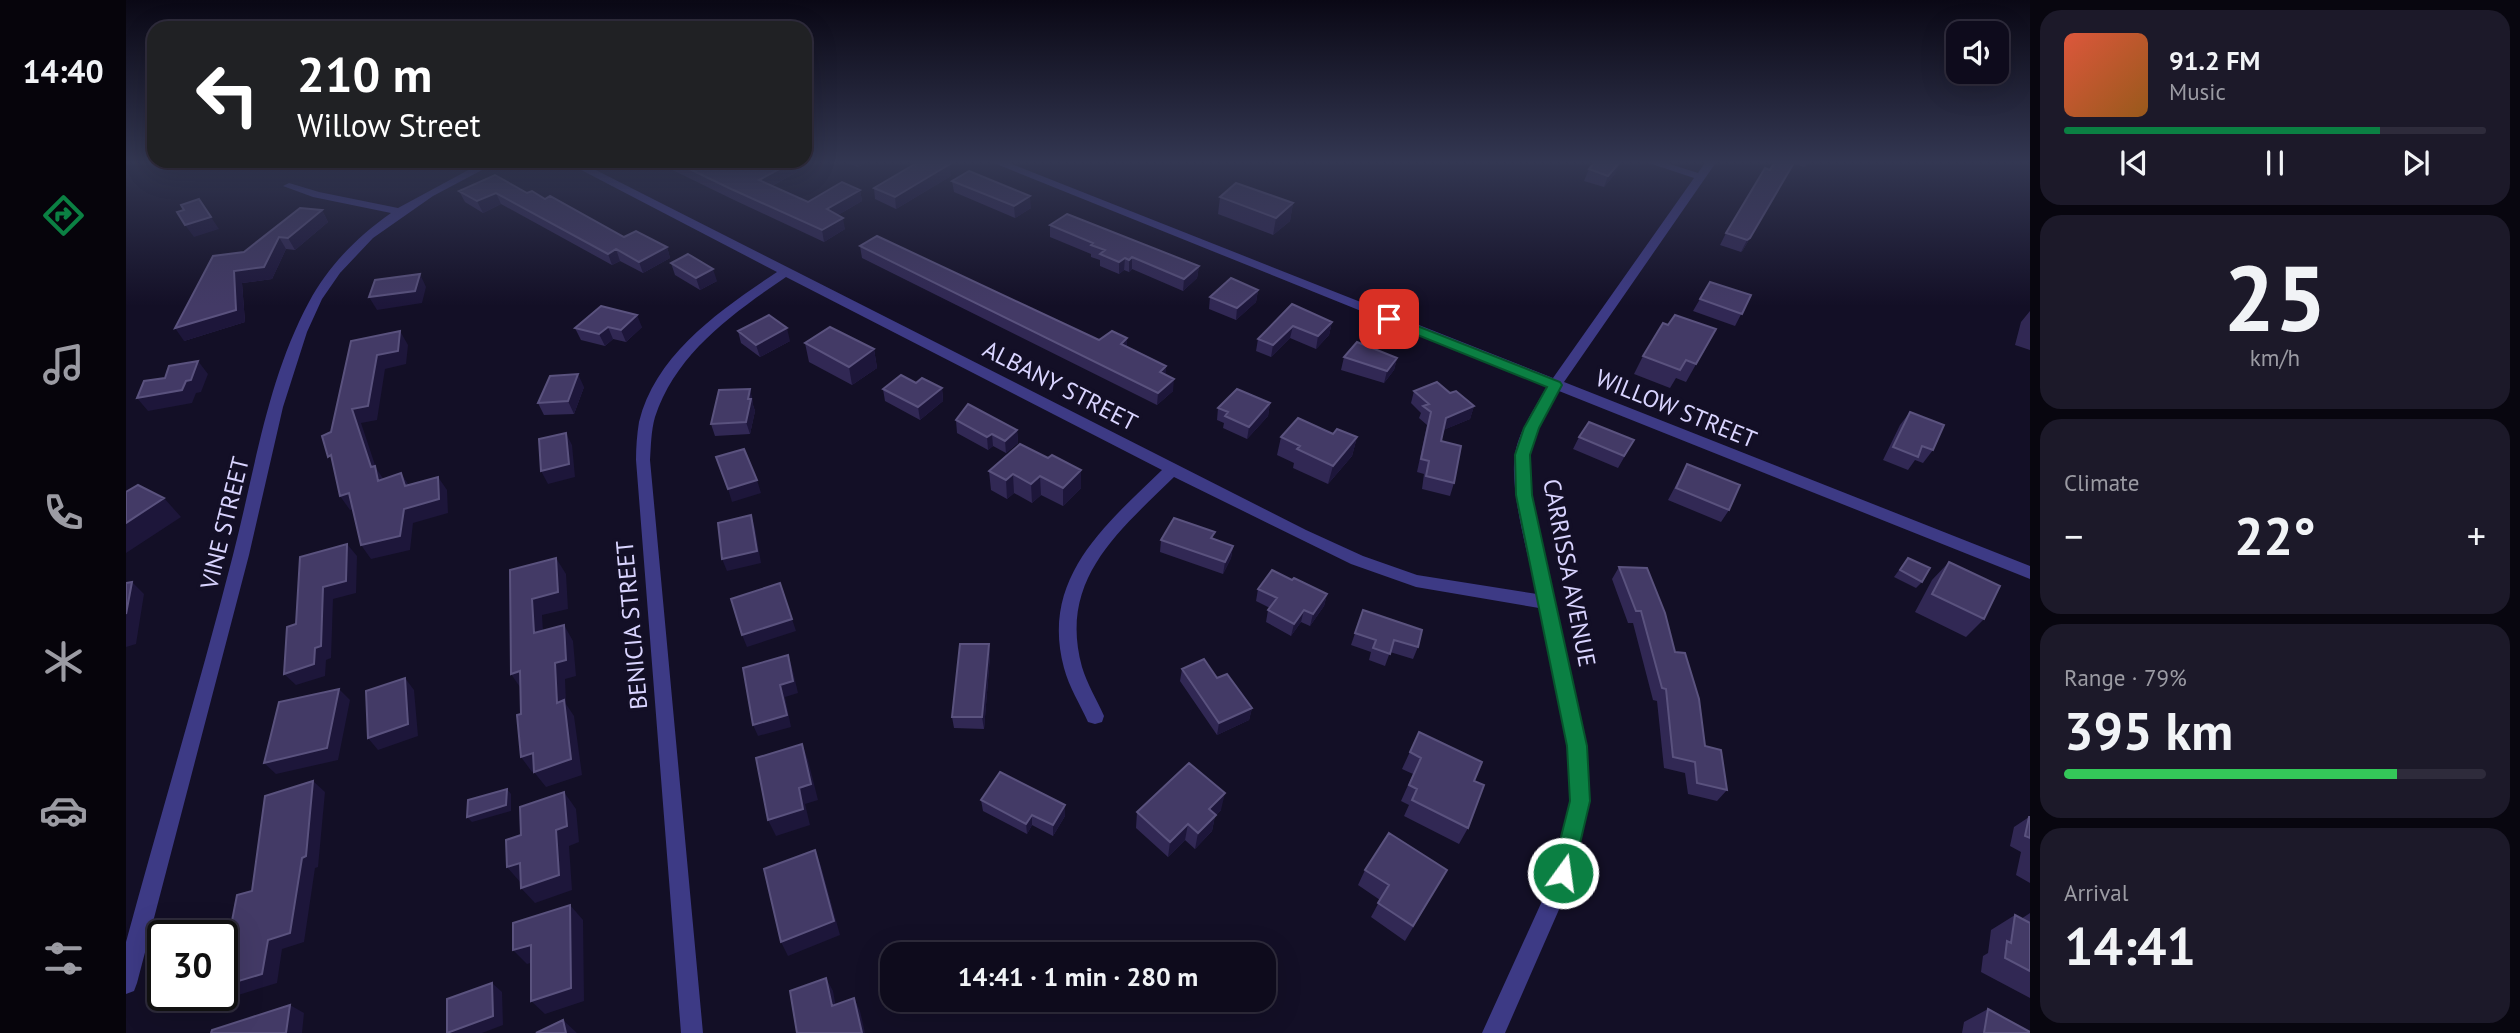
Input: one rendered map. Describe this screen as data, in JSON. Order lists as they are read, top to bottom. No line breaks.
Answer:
{"streets":{"street":["ALBANY STREET","WILLOW STREET","VINE STREET","CARRISSA AVENUE","BENICIA STREET"]},"crossings":[["ALBANY STREET","CARRISSA AVENUE"],["ALBANY STREET","BENICIA STREET"],["WILLOW STREET","CARRISSA AVENUE"]],"page":{"tabs":"14:40","turn":["210 m","Willow Street"],"song":["91.2 FM","Music"],"tile":[["25","km/h"],"Climate",["Range · 79%","395 km"],["Arrival","14:41"]],"heat":["−","22°","+"],"limit":"30","trip":"14:41 · 1 min · 280 m"}}
